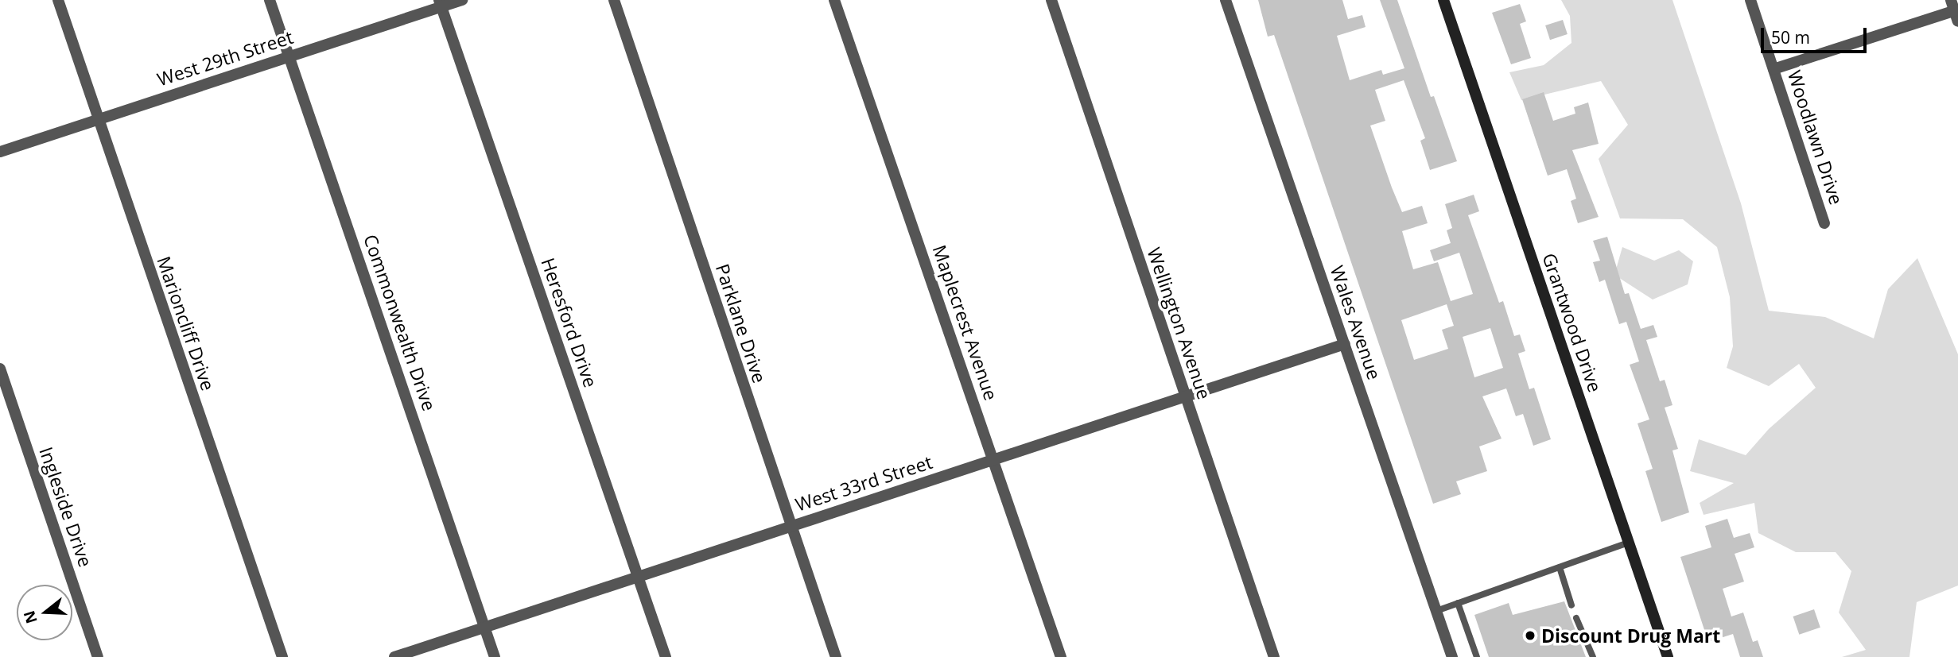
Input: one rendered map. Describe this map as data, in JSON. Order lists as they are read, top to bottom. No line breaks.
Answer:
{"streets":{"street":["West 29th Street","Woodlawn Drive","Commonwealth Drive","Heresford Drive","Maplecrest Avenue","Wales Avenue","Grantwood Drive","Marioncliff Drive","Parklane Drive","Wellington Avenue","West 33rd Street","Ingleside Drive"]},"crossings":[["West 29th Street","Commonwealth Drive"],["West 29th Street","Heresford Drive"],["West 29th Street","Marioncliff Drive"],["Commonwealth Drive","West 33rd Street"],["Heresford Drive","West 33rd Street"],["Maplecrest Avenue","West 33rd Street"],["Wales Avenue","West 33rd Street"],["Parklane Drive","West 33rd Street"],["Wellington Avenue","West 33rd Street"]],"places":["Discount Drug Mart"],"scale_bar":"50 m","north":"left"}
